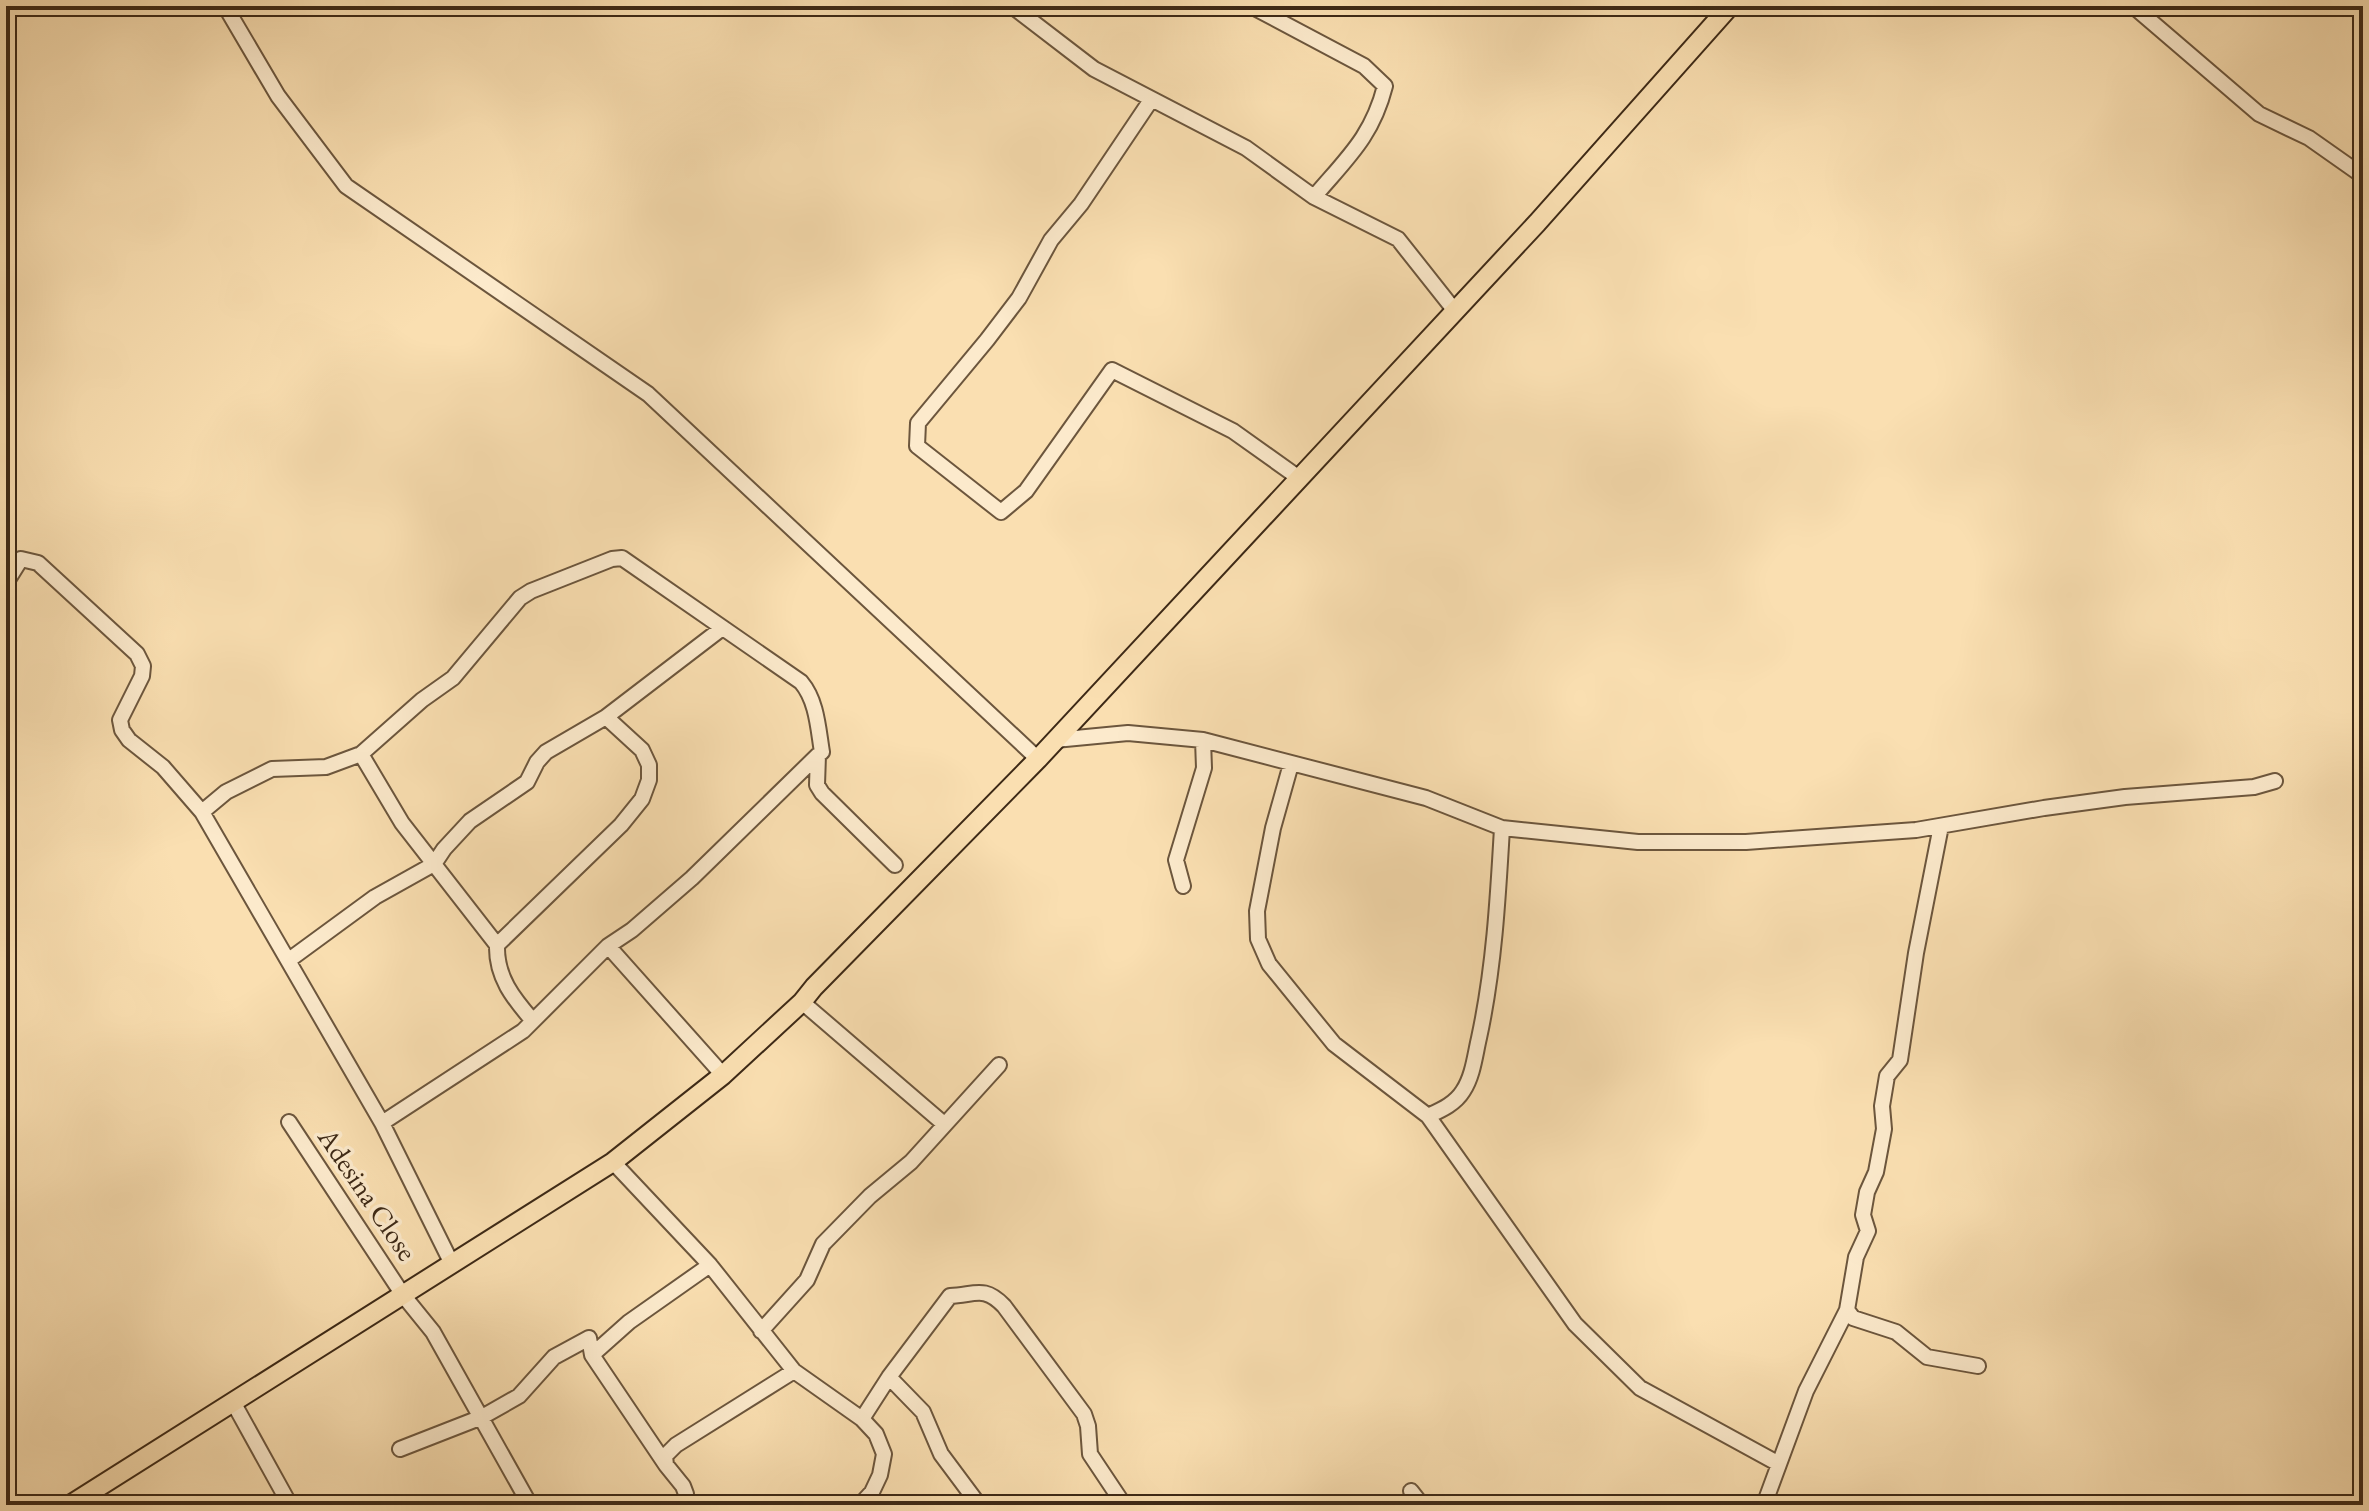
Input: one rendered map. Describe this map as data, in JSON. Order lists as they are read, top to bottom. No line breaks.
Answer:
{"streets":{"street":["Adesina Close"]}}
